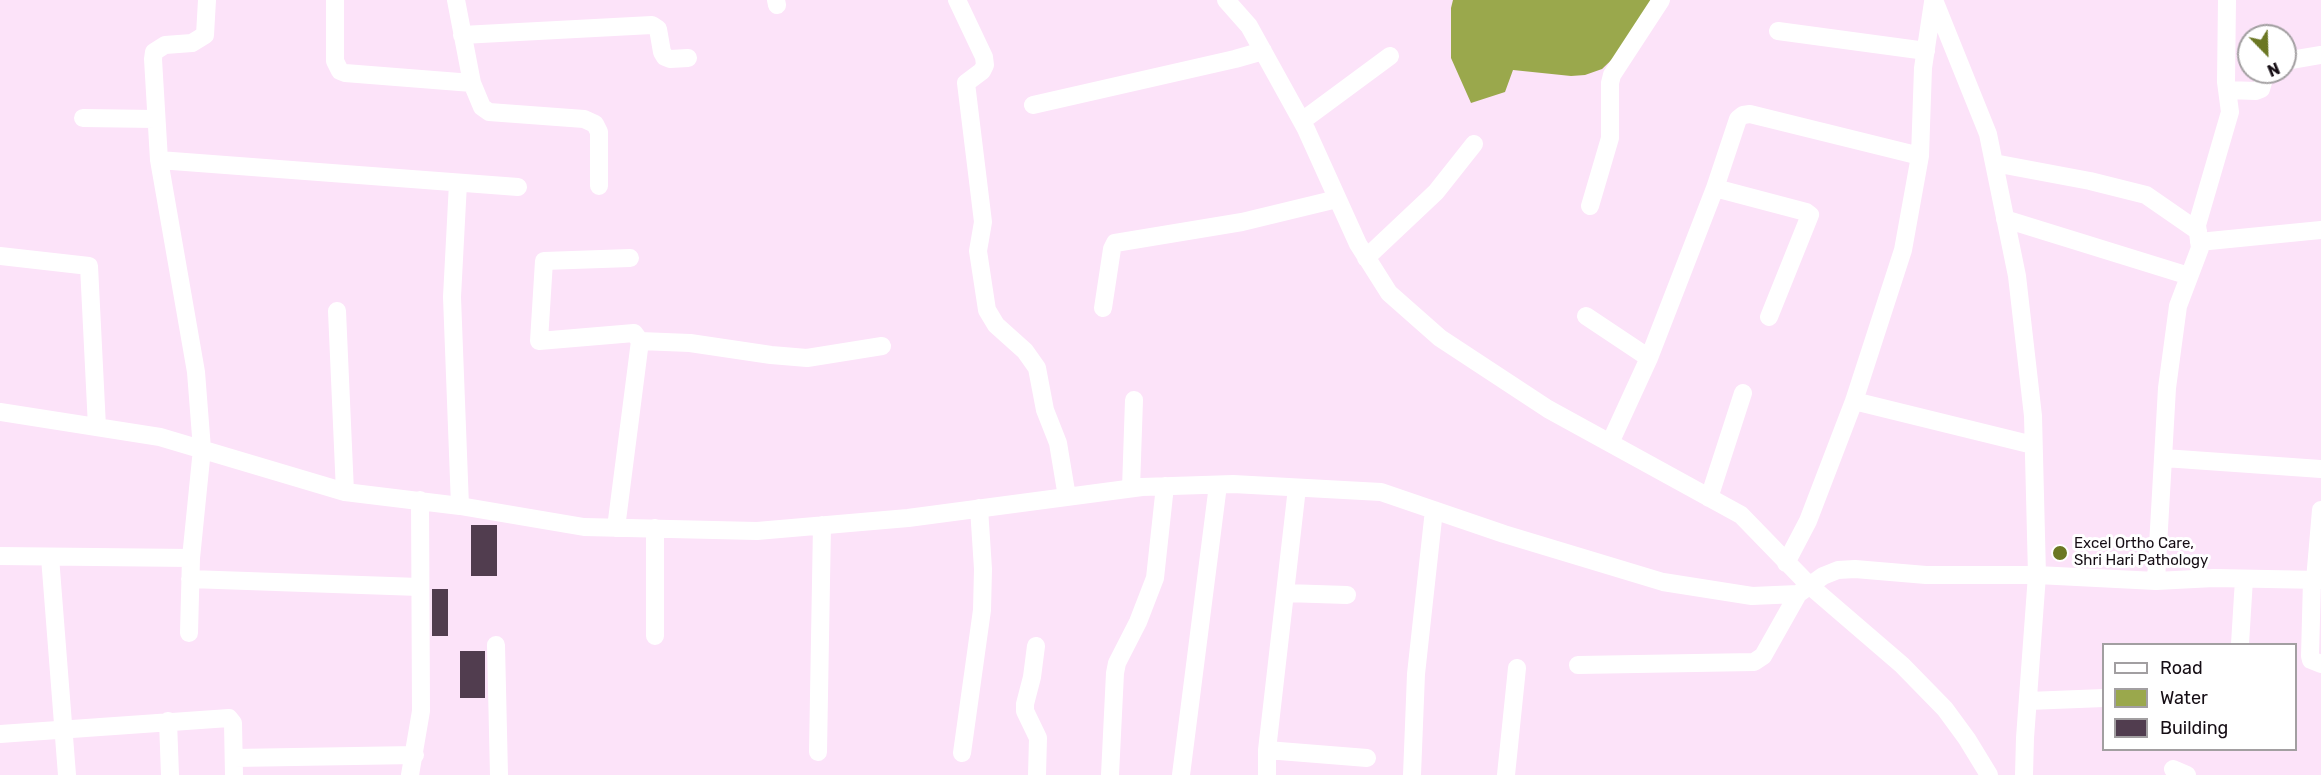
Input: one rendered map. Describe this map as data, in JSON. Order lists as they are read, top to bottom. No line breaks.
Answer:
{"places":["Excel Ortho Care, Shri Hari Pathology"],"legend":["Road","Water","Building"],"north":"bottom right"}
